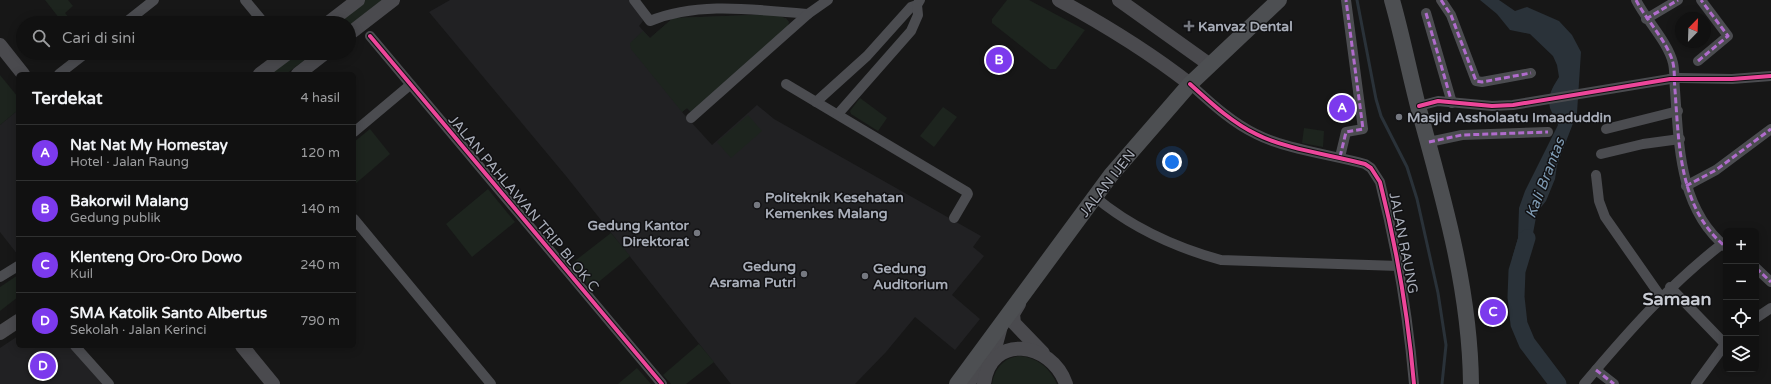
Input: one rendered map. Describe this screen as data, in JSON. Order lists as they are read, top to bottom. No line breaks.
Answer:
{"streets":{"main road":["JALAN IJEN"],"street":["JALAN PAHLAWAN TRIP BLOK C","JALAN RAUNG"]},"crossings":[["JALAN IJEN","JALAN RAUNG"]],"districts":["Samaan"],"water":["Kali Brantas"],"places":{"health":["Kanvaz Dental"],"other":["Masjid Assholaatu Imaaduddin","Politeknik Kesehatan Kemenkes Malang","Gedung Kantor Direktorat","Gedung Asrama Putri","Gedung Auditorium"]},"north":"top right","page":{"search":"Cari di sini","pins":["B","A","C","D"],"heading":["Terdekat","4 hasil"],"list":[{"mark":"A","name":"Nat Nat My Homestay","note":"Hotel · Jalan Raung","value":"120 m"},{"mark":"B","name":"Bakorwil Malang","note":"Gedung publik","value":"140 m"},{"mark":"C","name":"Klenteng Oro-Oro Dowo","note":"Kuil","value":"240 m"},{"mark":"D","name":"SMA Katolik Santo Albertus","note":"Sekolah · Jalan Kerinci","value":"790 m"}],"map_buttons":["+","−"]}}
